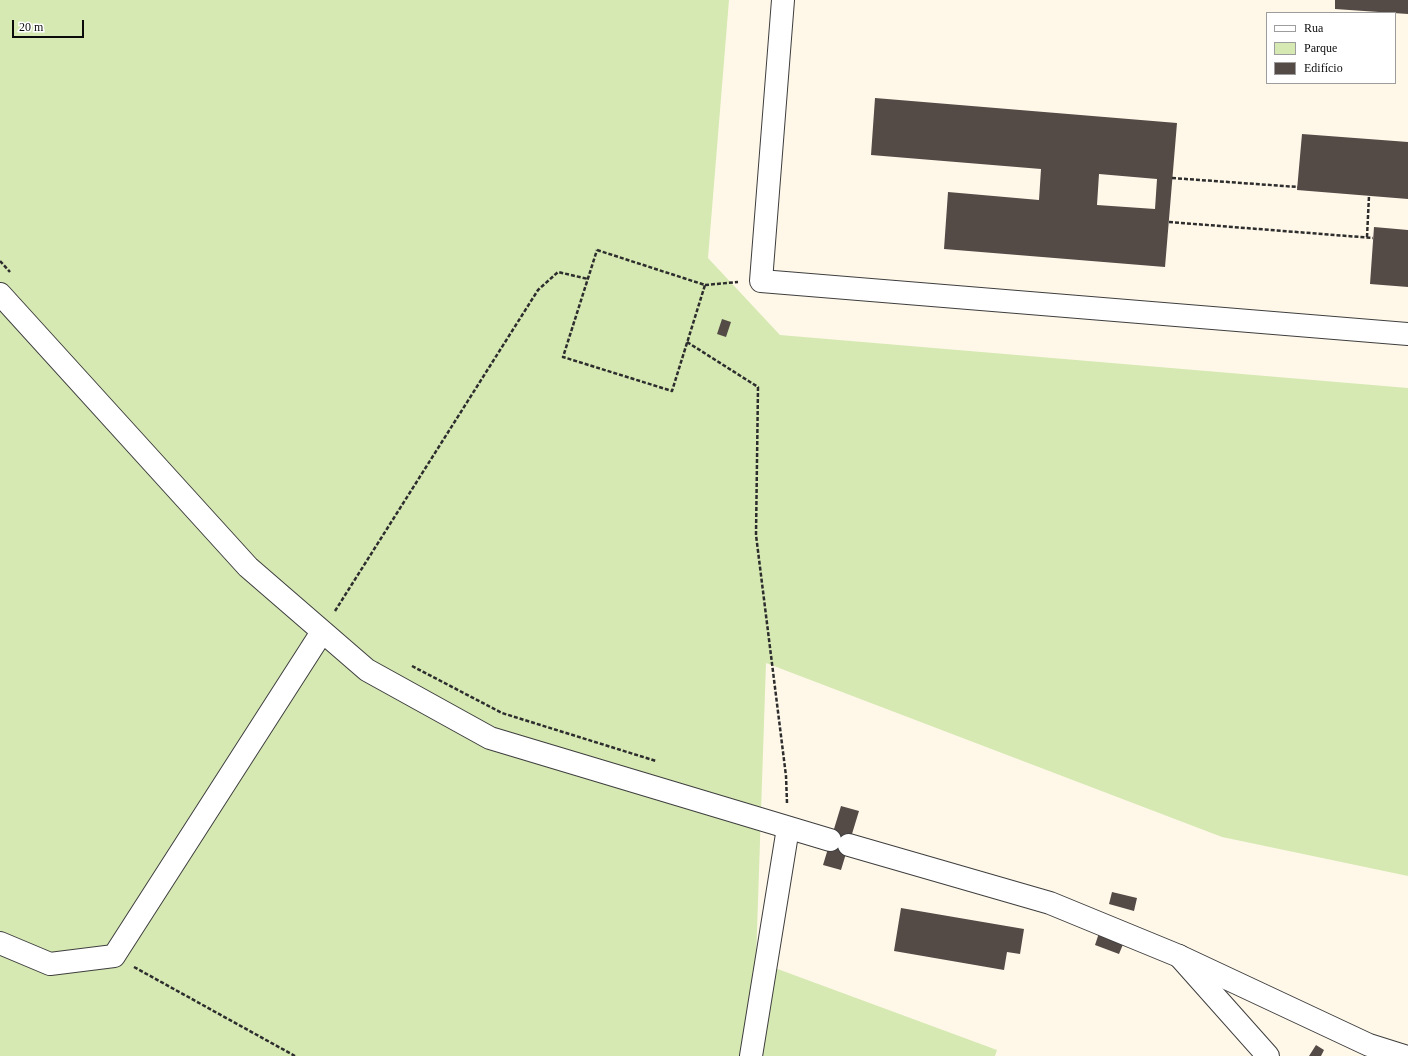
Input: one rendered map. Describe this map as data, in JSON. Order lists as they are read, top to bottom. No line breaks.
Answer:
{"legend":["Rua","Parque","Edifício"],"scale_bar":"20 m"}
